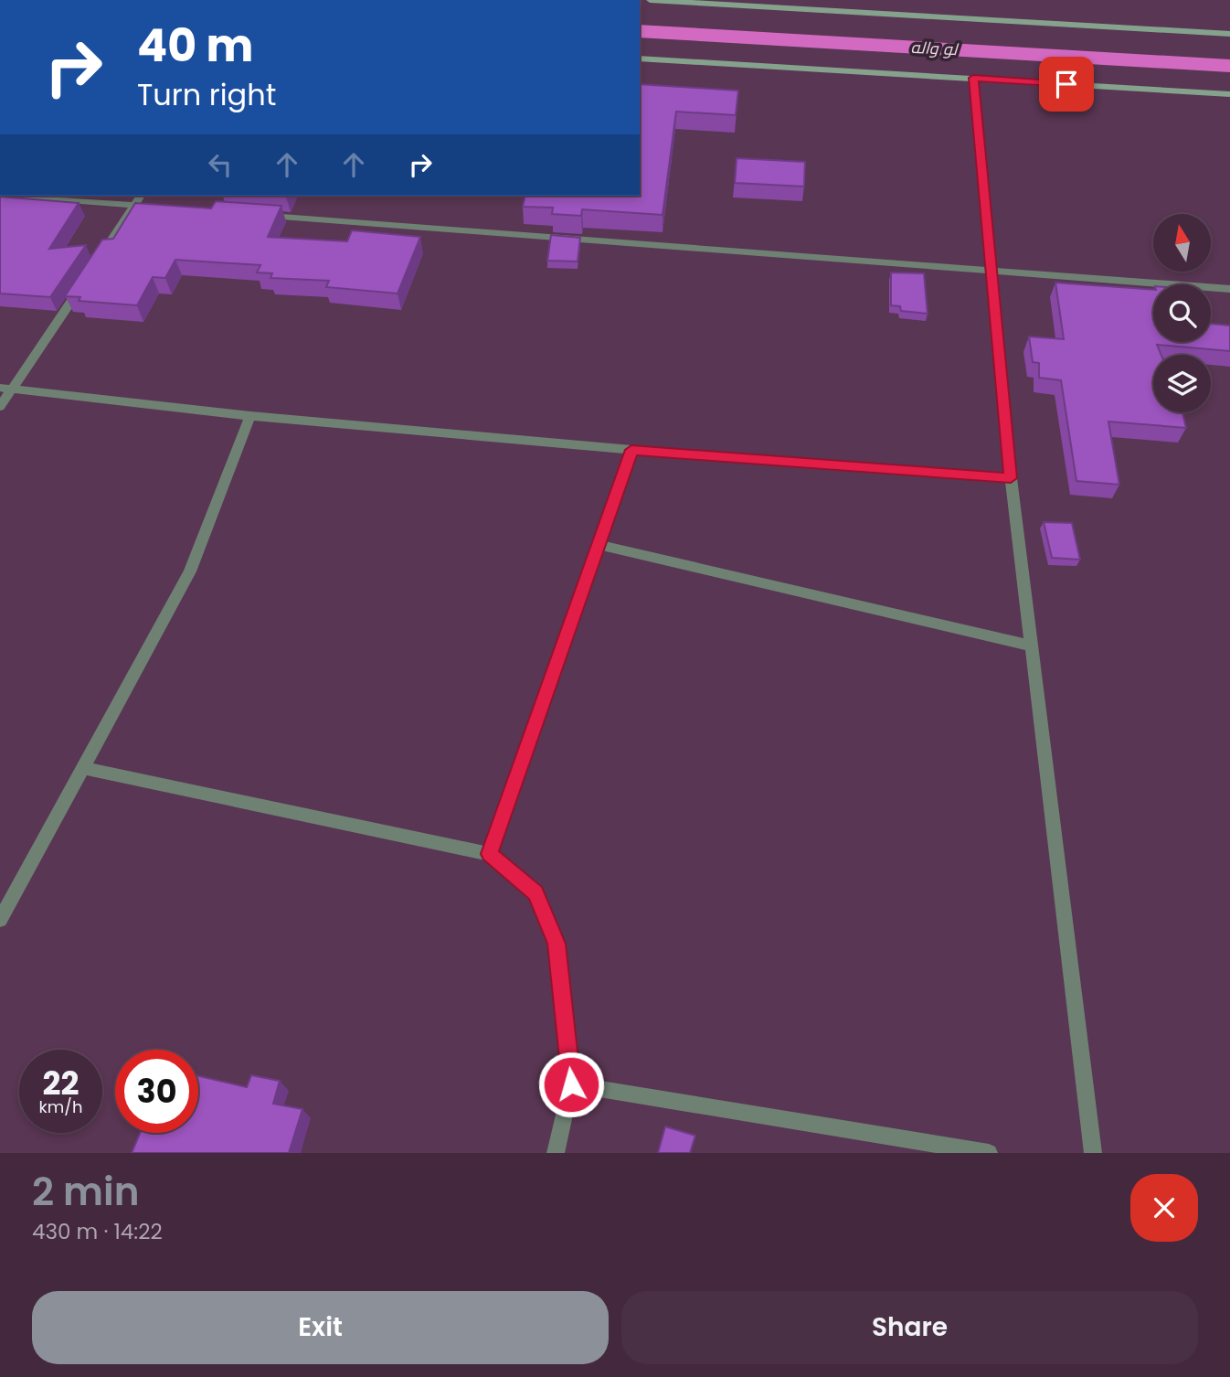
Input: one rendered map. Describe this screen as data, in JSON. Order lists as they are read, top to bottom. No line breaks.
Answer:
{"water":["لو واله"],"north":"top","page":{"turn":["40 m","Turn right"],"speed":"22 km/h","limit":"30","heading":["2 min","430 m · 14:22"],"buttons":["Exit","Share"]}}
